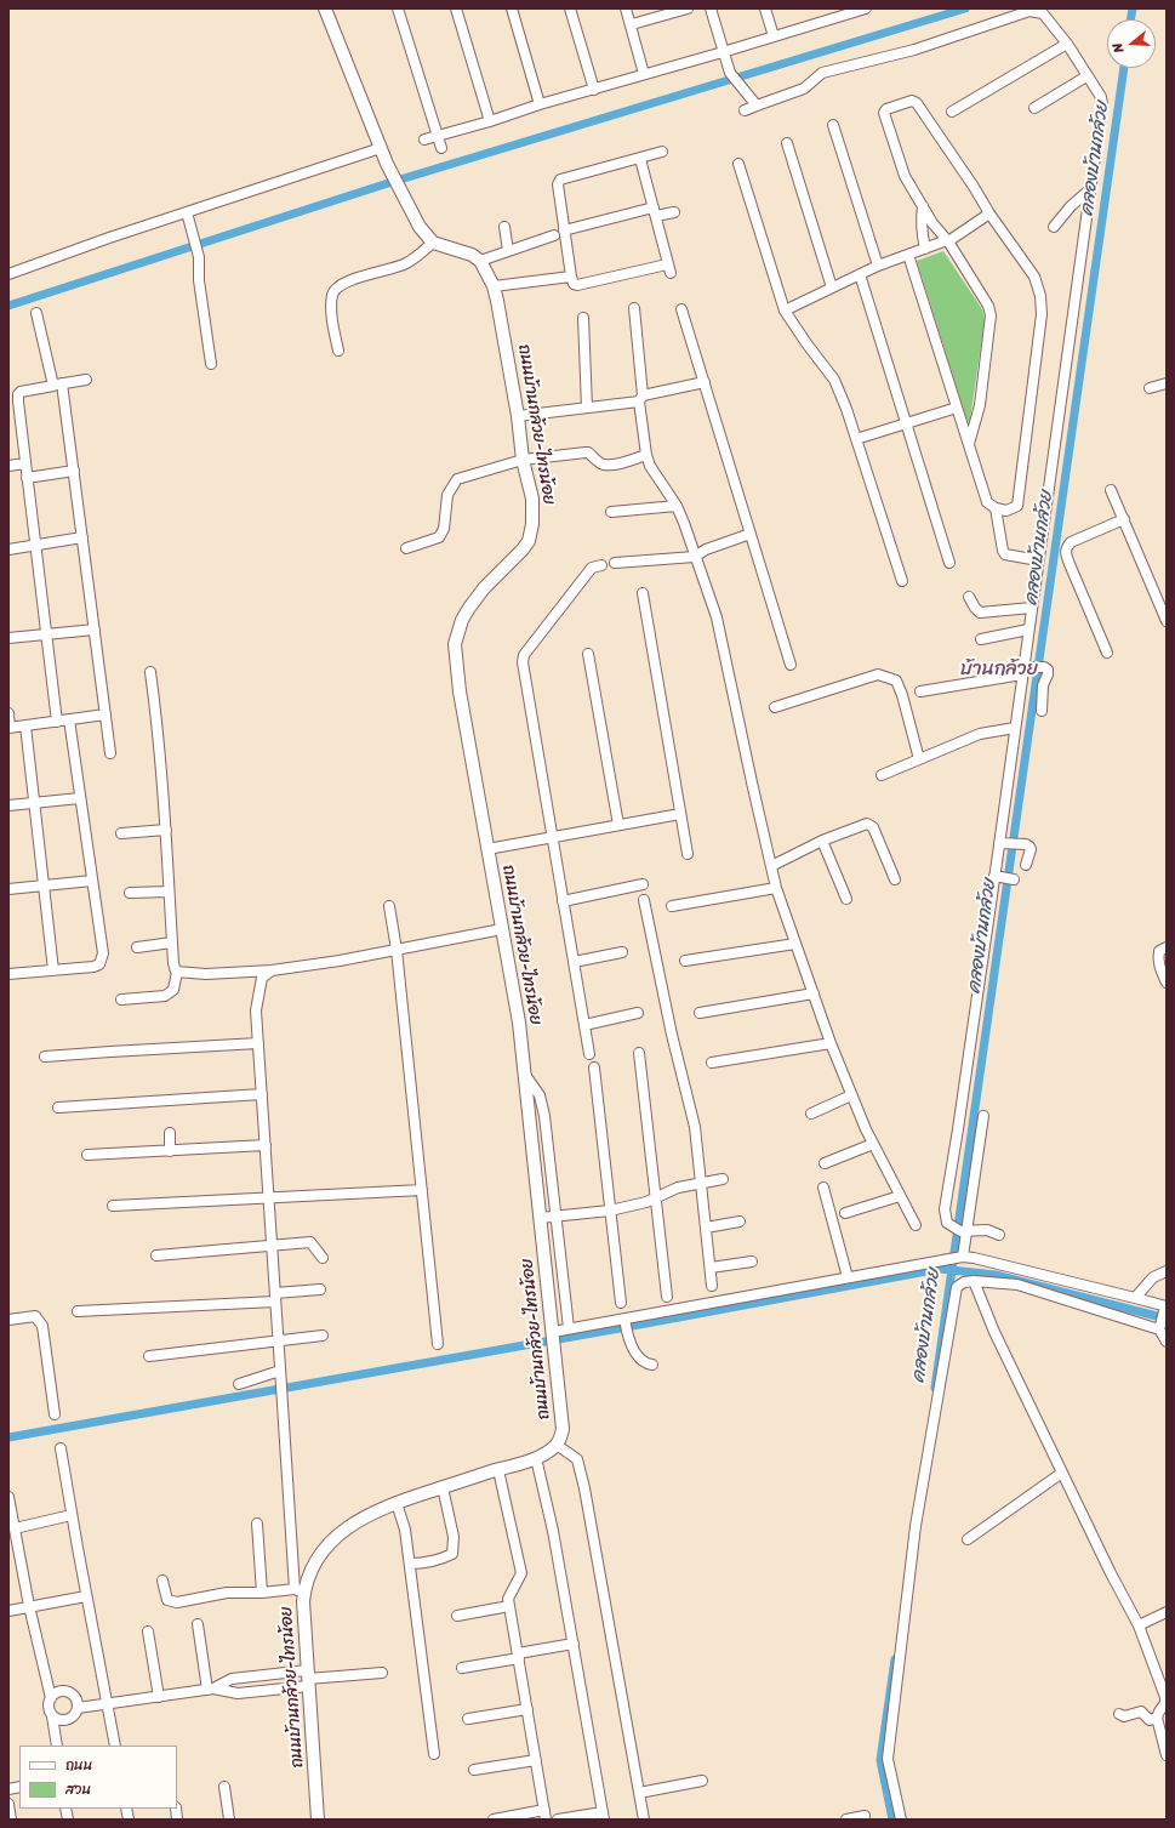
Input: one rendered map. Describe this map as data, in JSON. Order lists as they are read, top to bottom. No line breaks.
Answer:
{"streets":{"street":["ถนนบ้านกล้วย-ไทรน้อย"]},"districts":["บ้านกล้วย"],"water":["คลองบ้านกล้วย"],"legend":["ถนน","สวน"],"north":"left"}
